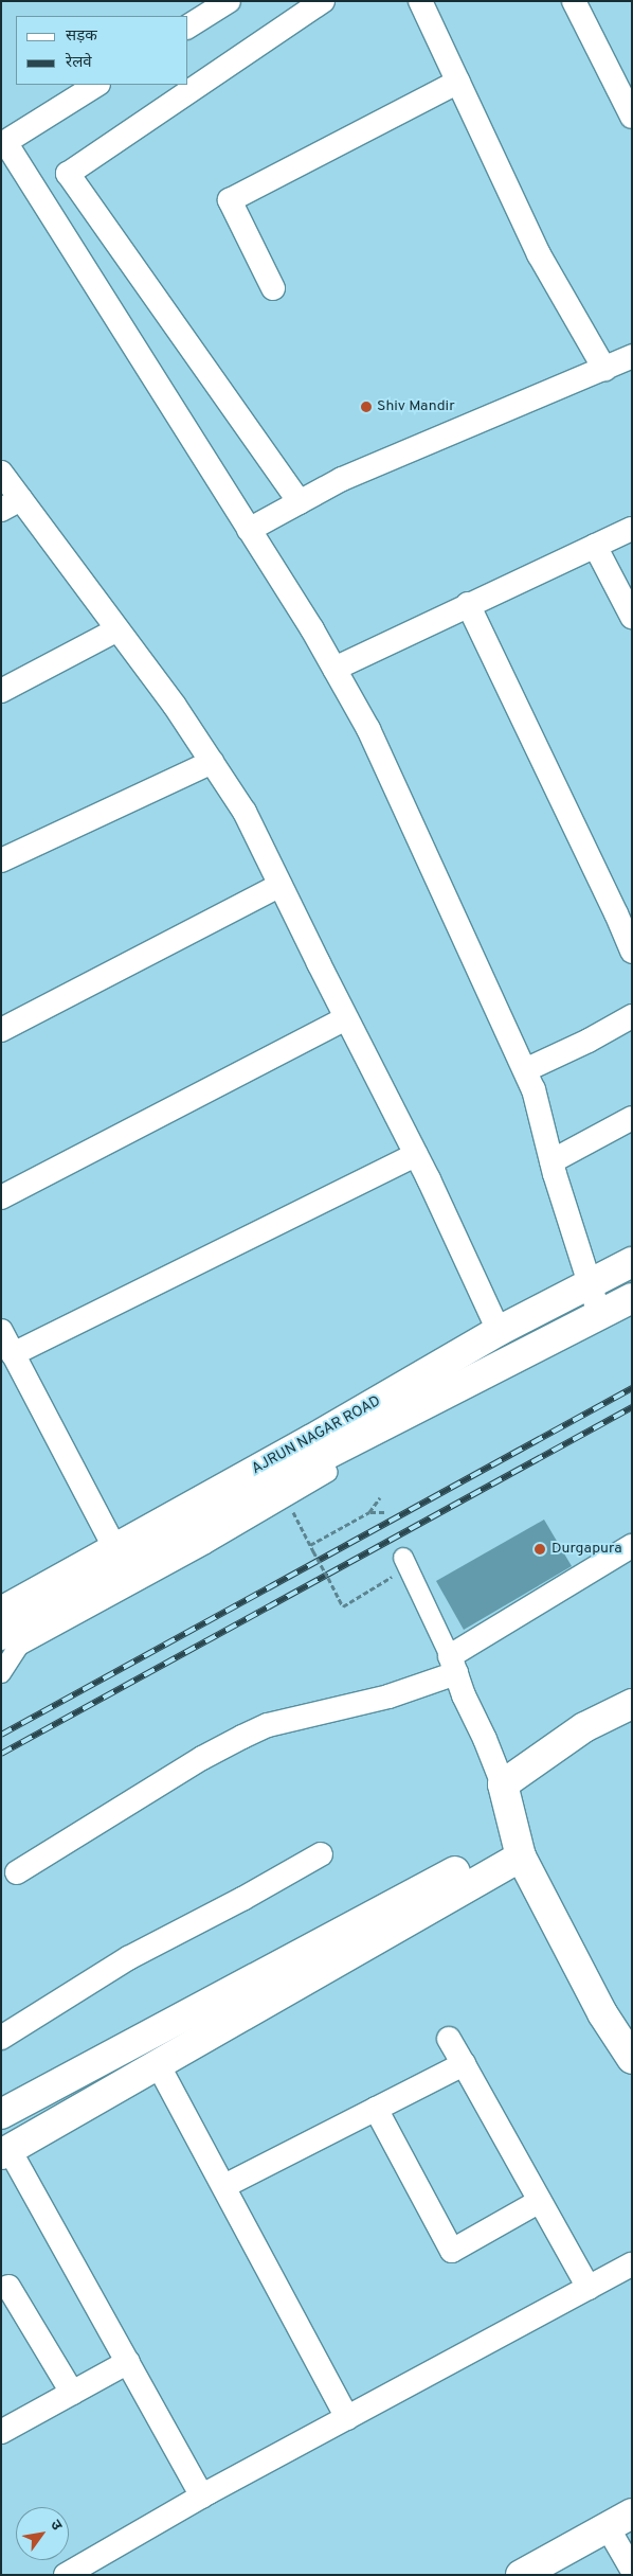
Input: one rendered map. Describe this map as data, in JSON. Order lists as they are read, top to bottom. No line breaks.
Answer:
{"streets":{"street":["AJRUN NAGAR ROAD"]},"places":["Shiv Mandir","Durgapura"],"legend":["सड़क","रेलवे"],"north":"top right"}
